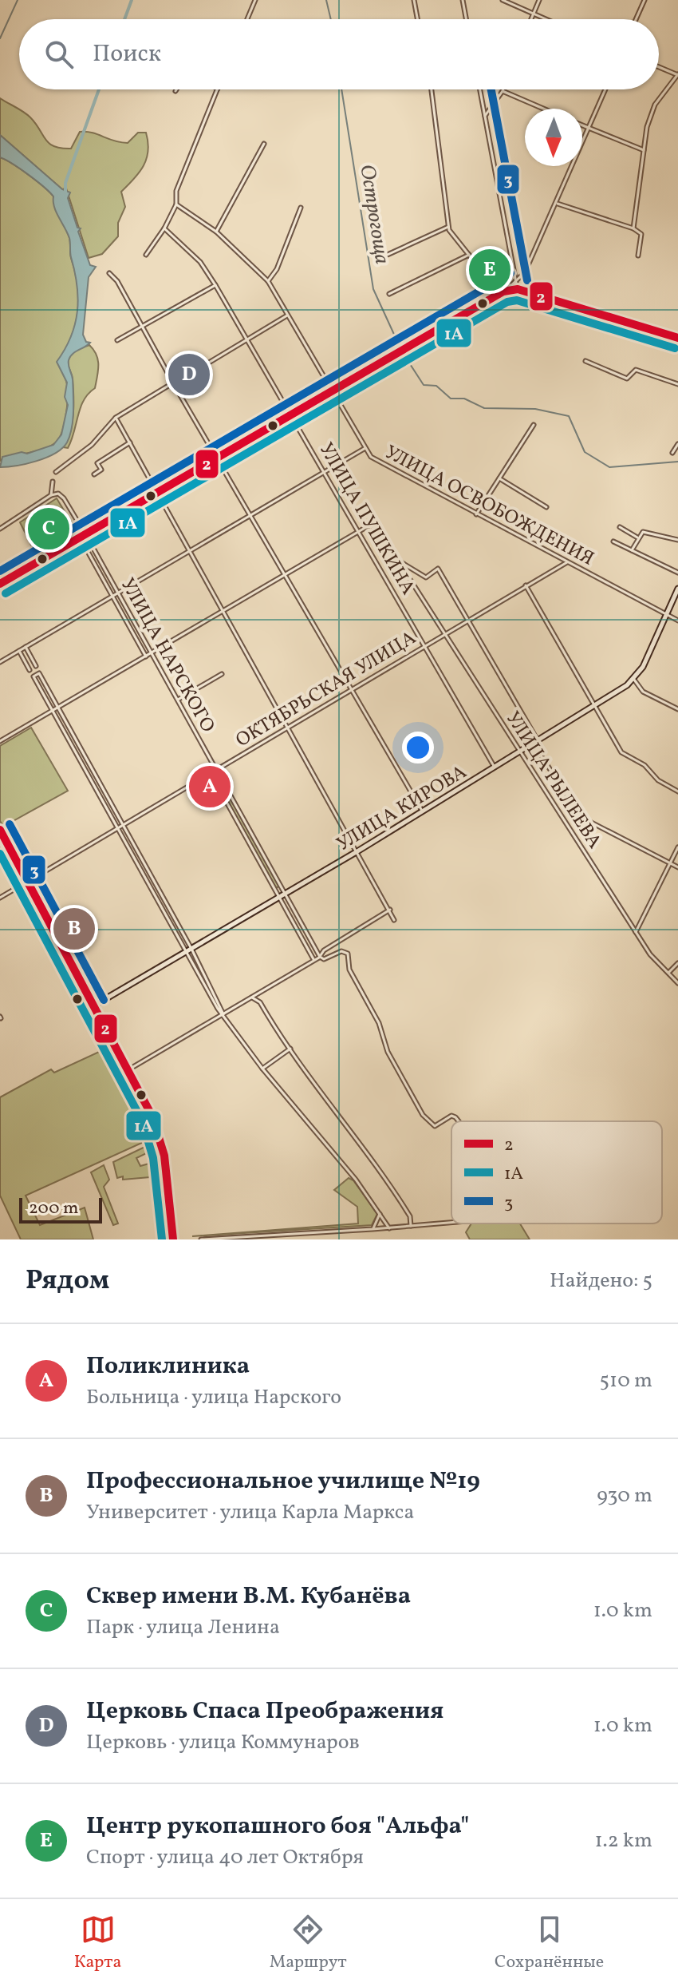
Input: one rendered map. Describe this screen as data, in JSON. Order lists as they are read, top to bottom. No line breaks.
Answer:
{"streets":{"main road":["УЛИЦА КИРОВА"],"street":["УЛИЦА ОСВОБОЖДЕНИЯ","УЛИЦА ПУШКИНА","УЛИЦА НАРСКОГО","ОКТЯБРЬСКАЯ УЛИЦА","УЛИЦА РЫЛЕЕВА"]},"crossings":[["УЛИЦА ОСВОБОЖДЕНИЯ","ОКТЯБРЬСКАЯ УЛИЦА"],["УЛИЦА ПУШКИНА","ОКТЯБРЬСКАЯ УЛИЦА"],["УЛИЦА ПУШКИНА","УЛИЦА РЫЛЕЕВА"],["УЛИЦА ПУШКИНА","УЛИЦА КИРОВА"],["УЛИЦА НАРСКОГО","ОКТЯБРЬСКАЯ УЛИЦА"],["УЛИЦА НАРСКОГО","УЛИЦА КИРОВА"],["ОКТЯБРЬСКАЯ УЛИЦА","УЛИЦА РЫЛЕЕВА"],["УЛИЦА РЫЛЕЕВА","УЛИЦА КИРОВА"]],"water":["Острогоща"],"lines":["transit line 3","transit line 2","transit line 1А"],"legend":["2","1А","3"],"scale_bar":"200 m","north":"bottom","page":{"search":"Поиск","pins":["E","D","C","A","B"],"scale":"200 m","heading":["Рядом","Найдено: 5"],"list":[{"mark":"A","name":"Поликлиника","note":"Больница · улица Нарского","value":"510 m"},{"mark":"B","name":"Профессиональное училище №19","note":"Университет · улица Карла Маркса","value":"930 m"},{"mark":"C","name":"Сквер имени В.М. Кубанёва","note":"Парк · улица Ленина","value":"1.0 km"},{"mark":"D","name":"Церковь Спаса Преображения","note":"Церковь · улица Коммунаров","value":"1.0 km"},{"mark":"E","name":"Центр рукопашного боя \"Альфа\"","note":"Спорт · улица 40 лет Октября","value":"1.2 km"}],"nav":["Карта","Маршрут","Сохранённые"]}}
